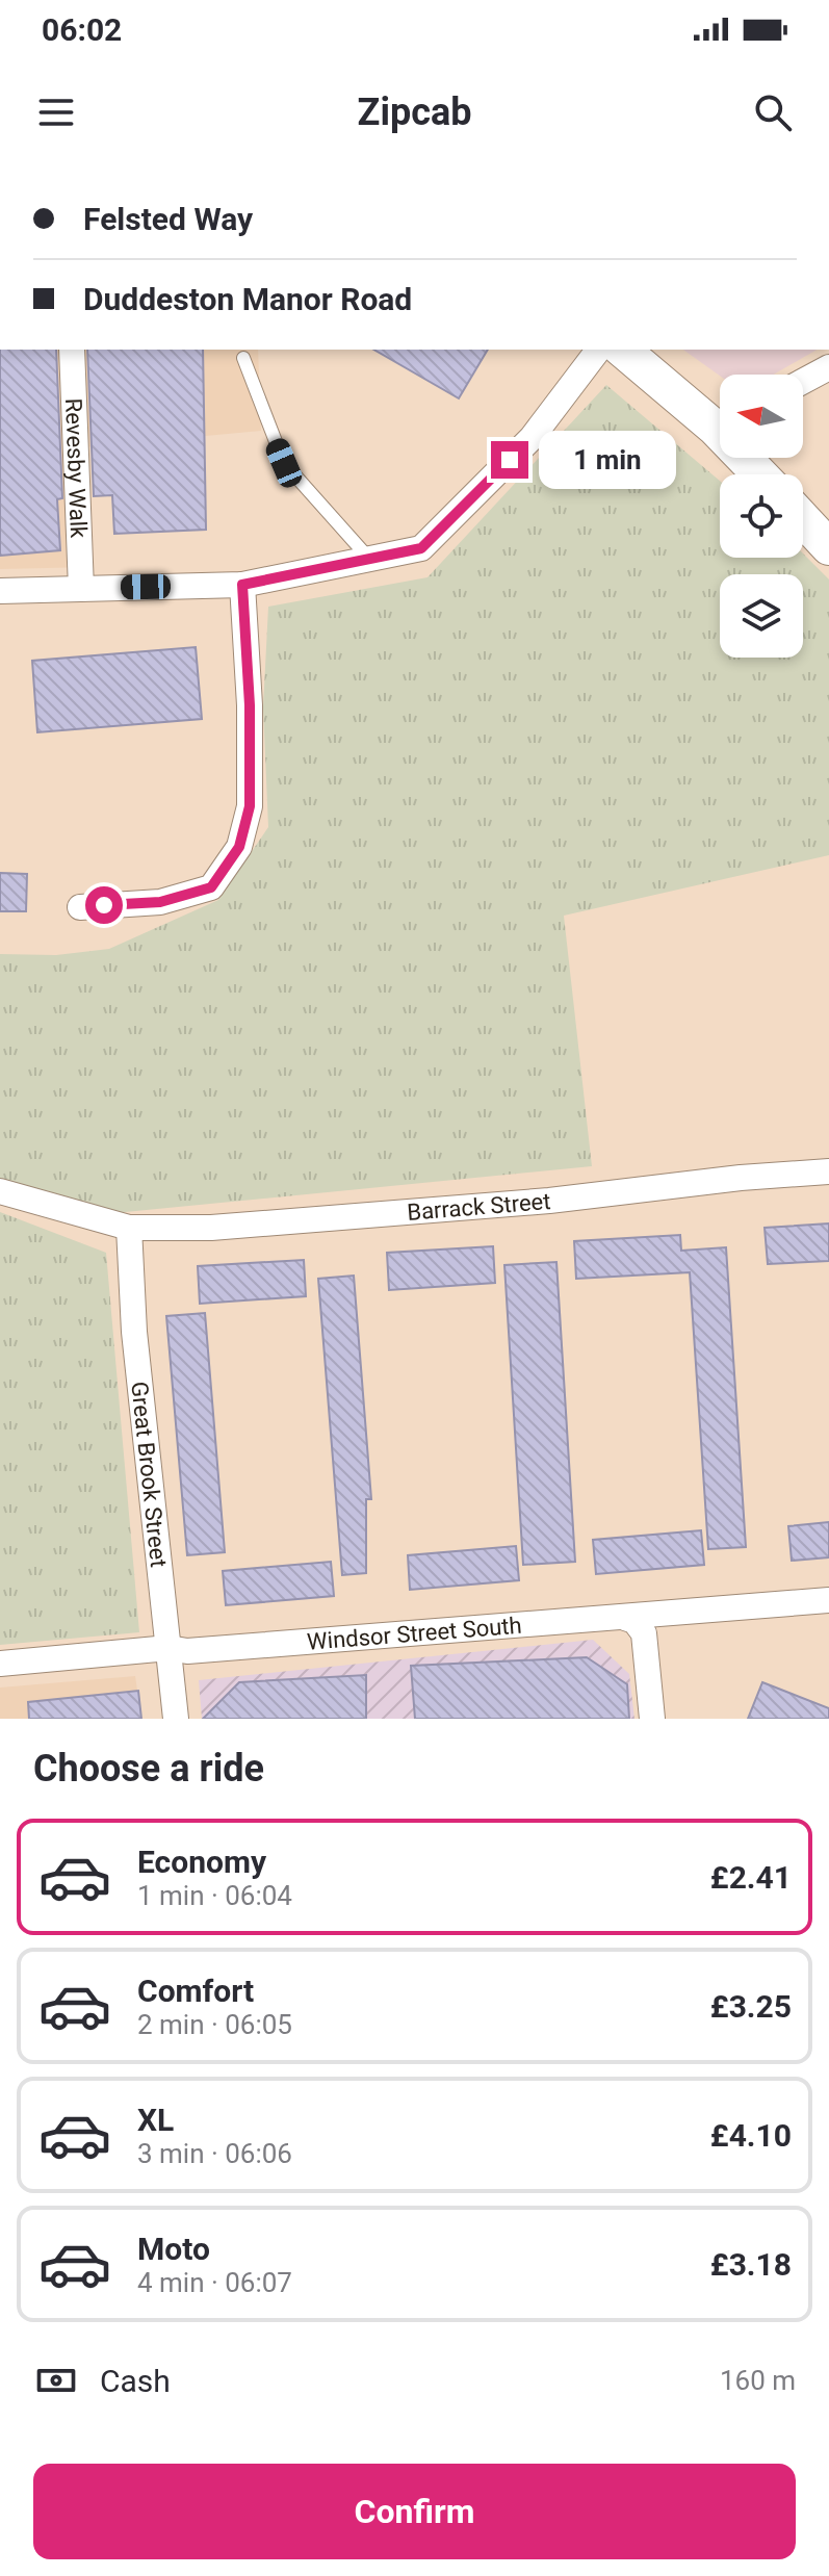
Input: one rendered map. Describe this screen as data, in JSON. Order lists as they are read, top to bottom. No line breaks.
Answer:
{"streets":{"street":["Revesby Walk","Barrack Street","Great Brook Street","Windsor Street South"]},"crossings":[["Barrack Street","Great Brook Street"],["Great Brook Street","Windsor Street South"]],"north":"left","page":{"status":"06:02","header":"Zipcab","banner":["Felsted Way","Duddeston Manor Road"],"bubble":"1 min","heading":"Choose a ride","list":[{"name":"Economy","note":"1 min · 06:04","value":"£2.41"},{"name":"Comfort","note":"2 min · 06:05","value":"£3.25"},{"name":"XL","note":"3 min · 06:06","value":"£4.10"},{"name":"Moto","note":"4 min · 06:07","value":"£3.18"}],"pay":["Cash","160 m"],"buttons":"Confirm"}}
